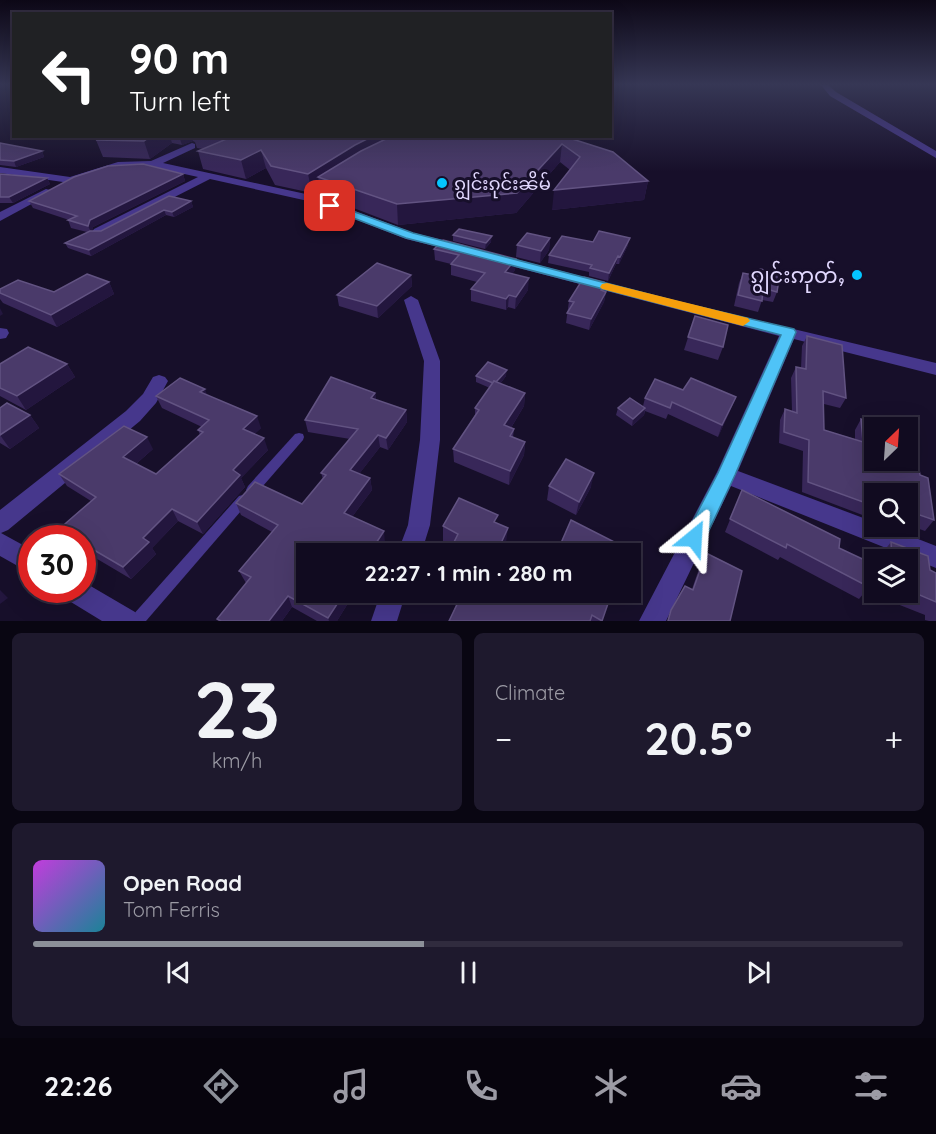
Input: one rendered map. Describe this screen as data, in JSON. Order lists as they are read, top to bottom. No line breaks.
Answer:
{"places":["ၵျွင်းၵုင်းၼိမ်","ၵျွင်းဢုတ်ႇ"],"north":"top right","page":{"turn":["90 m","Turn left"],"limit":"30","trip":"22:27 · 1 min · 280 m","tile":[["23","km/h"],"Climate"],"heat":["−","20.5°","+"],"song":["Open Road","Tom Ferris"],"tabs":"22:26"}}
